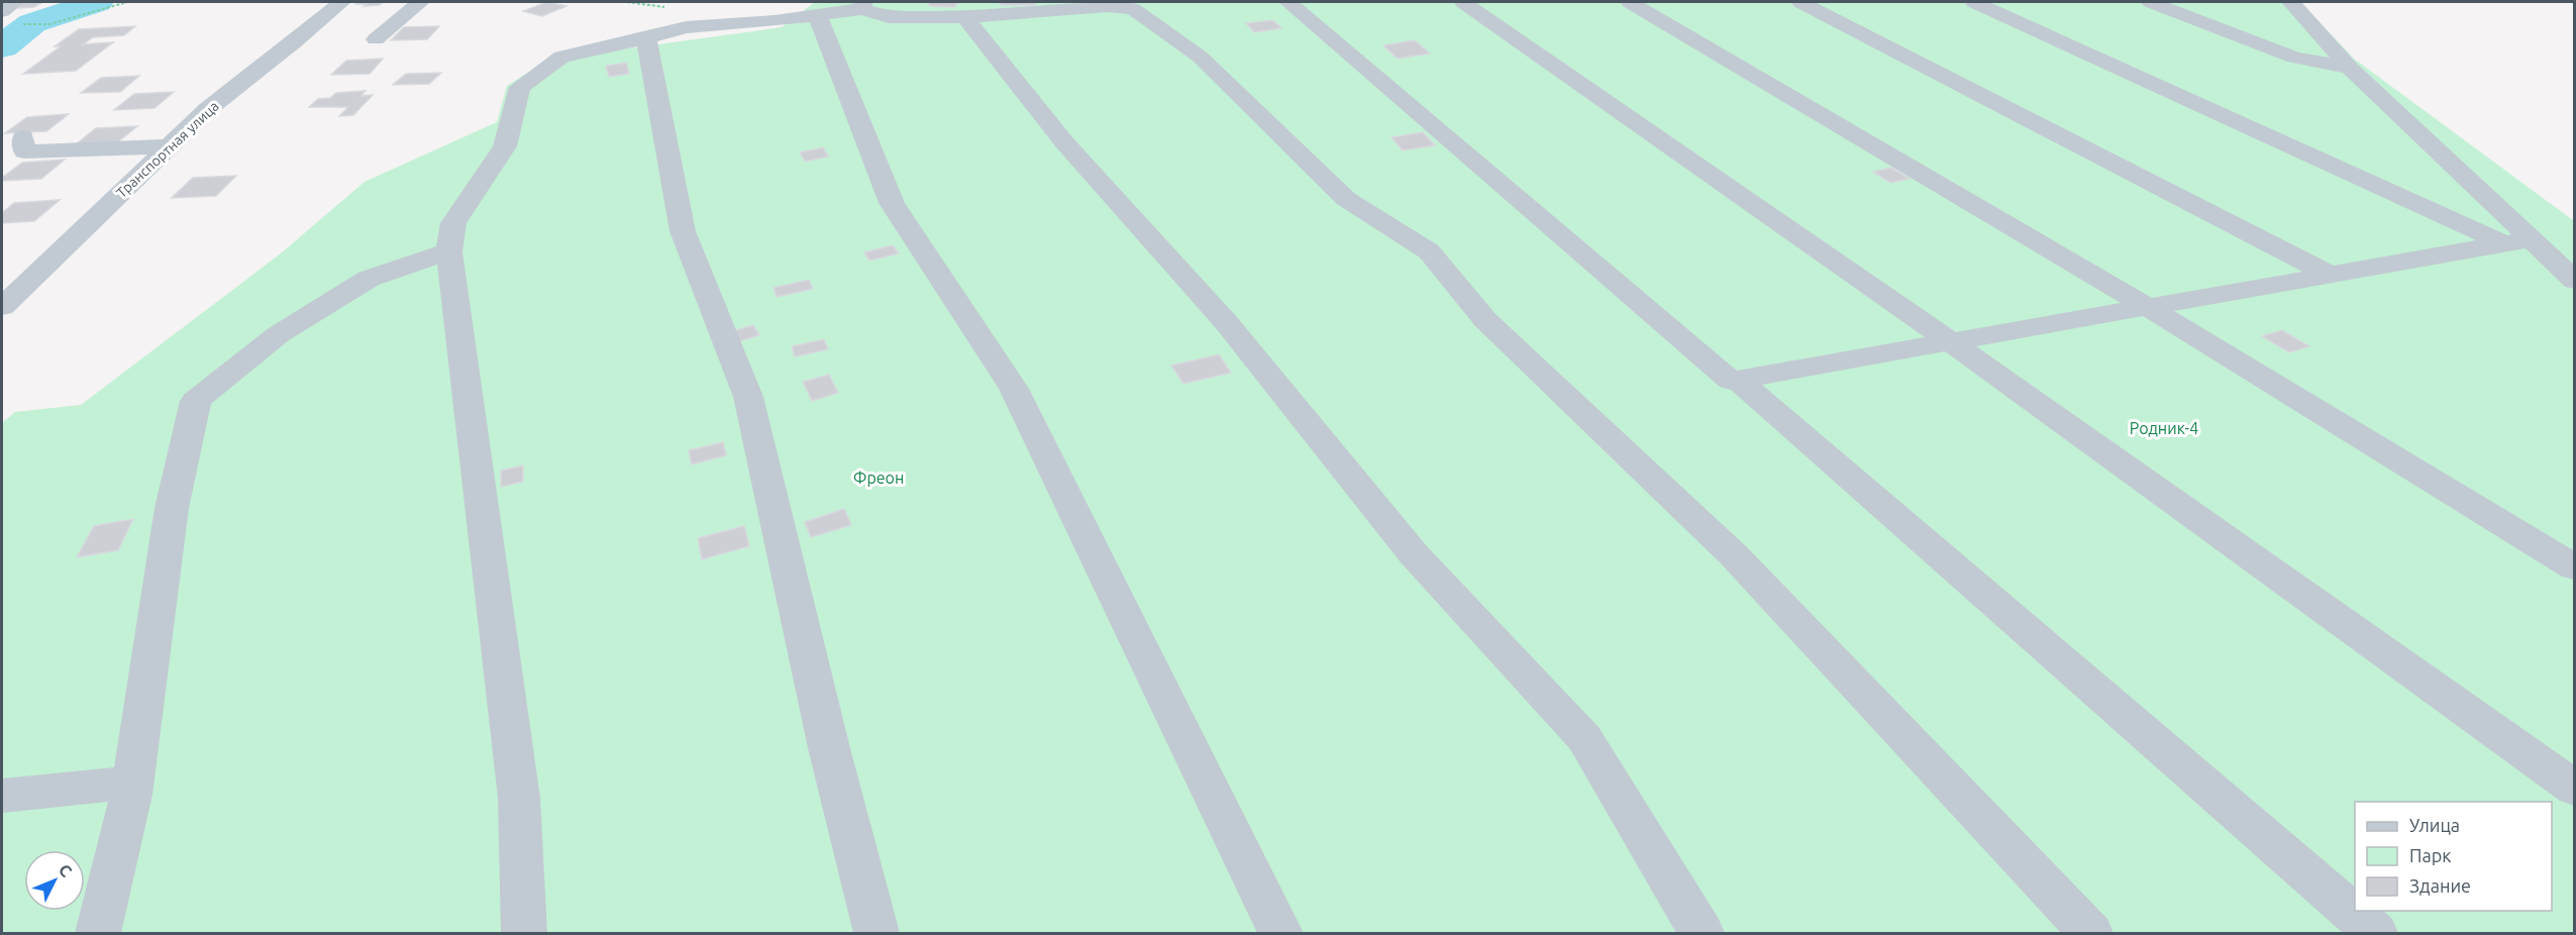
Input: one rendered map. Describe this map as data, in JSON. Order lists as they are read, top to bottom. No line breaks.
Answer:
{"streets":{"street":["Транспортная улица"]},"parks":["Родник-4","Фреон"],"legend":["Улица","Парк","Здание"],"north":"top right"}
